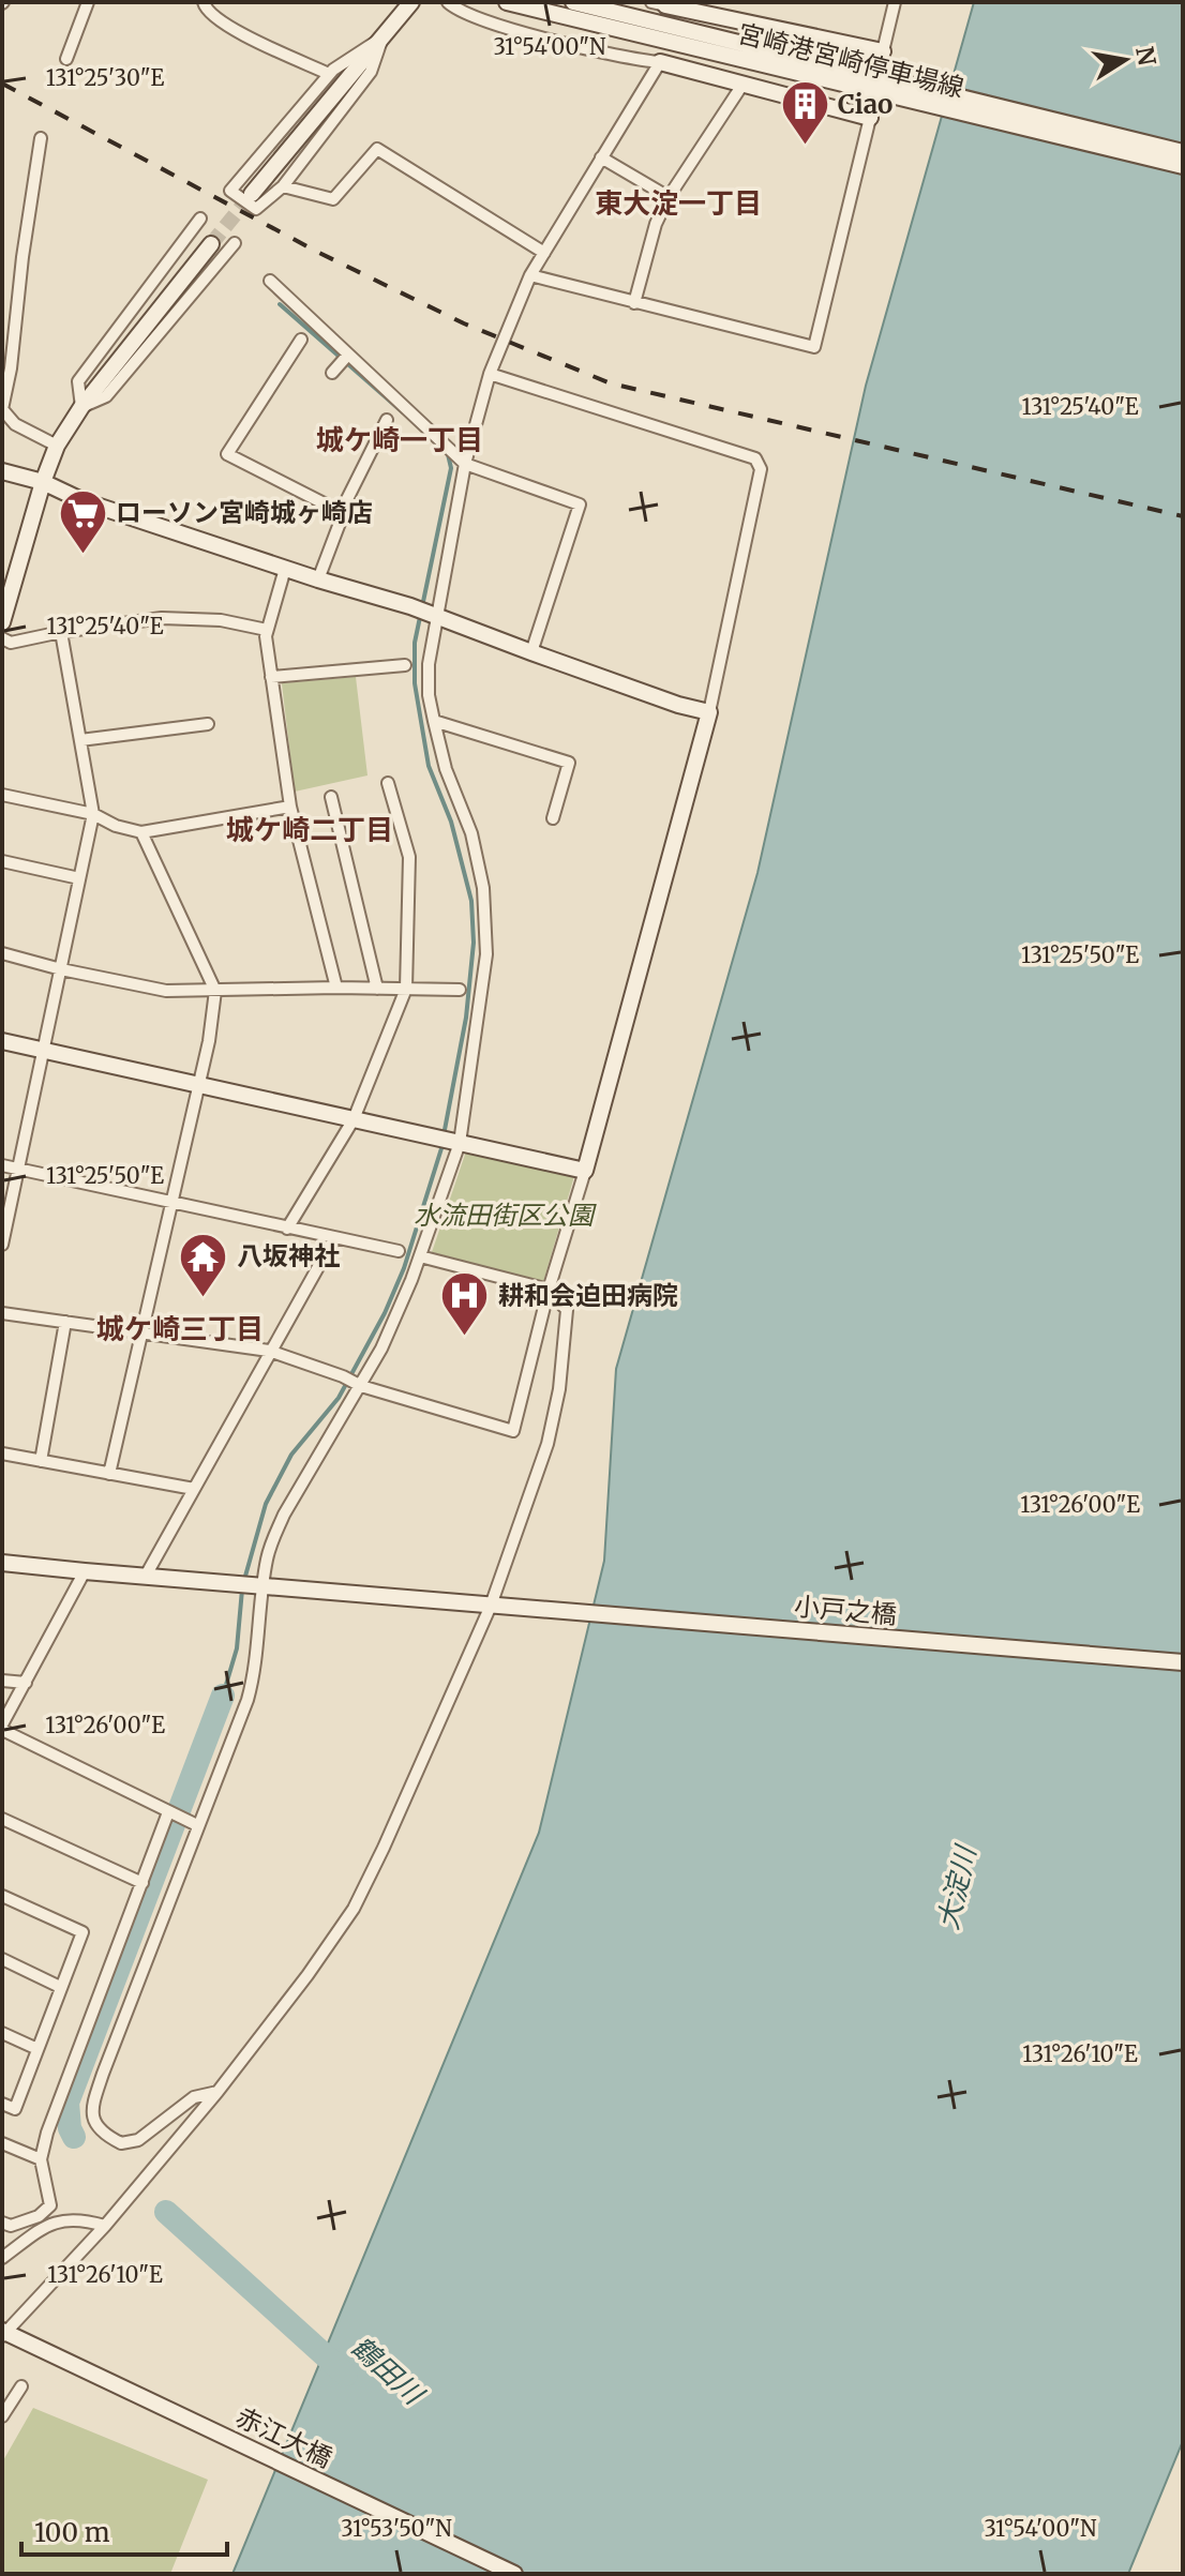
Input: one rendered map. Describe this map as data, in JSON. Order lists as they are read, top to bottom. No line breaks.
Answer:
{"streets":{"street":["宮崎港宮崎停車場線","小戸之橋","赤江大橋"]},"districts":["東大淀一丁目","城ケ崎一丁目","城ケ崎二丁目","城ケ崎三丁目"],"water":["大淀川","鶴田川"],"parks":["水流田街区公園"],"places":{"building":["Ciao"],"supermarket":["ローソン宮崎城ヶ崎店"],"temple":["八坂神社"],"hospital":["耕和会迫田病院"]},"scale_bar":"100 m","north":"right","coordinates":["31°54'00\"N","131°25'30\"E","131°25'40\"E","131°25'50\"E","131°26'00\"E","131°26'10\"E","31°53'50\"N"]}
